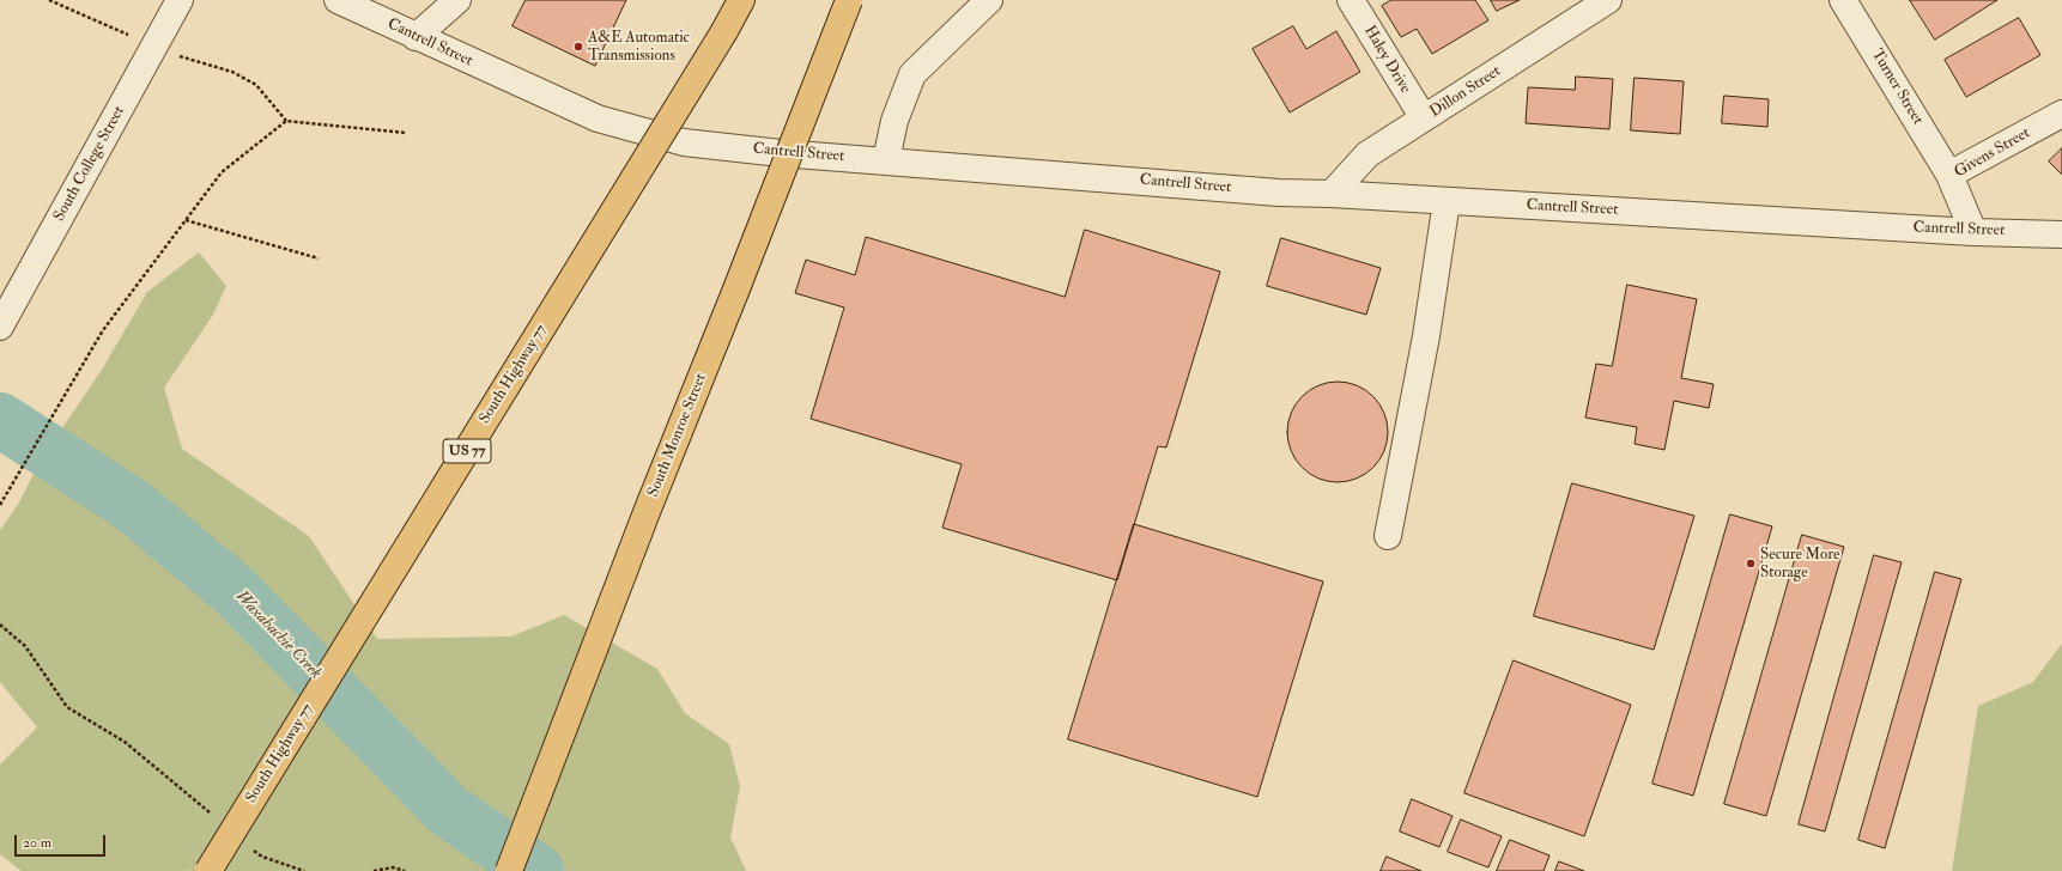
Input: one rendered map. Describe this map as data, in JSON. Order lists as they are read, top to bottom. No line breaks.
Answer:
{"streets":{"main road":["South Highway 77","South Monroe Street","US 77"],"street":["Cantrell Street","Haley Drive","Turner Street","Dillon Street","Givens Street","South College Street"]},"crossings":[["Cantrell Street","Dillon Street"],["Cantrell Street","Givens Street"],["Haley Drive","Dillon Street"],["Turner Street","Givens Street"]],"water":["Waxahachie Creek"],"places":["A&E Automatic Transmissions","Secure More Storage"],"scale_bar":"20 m"}
